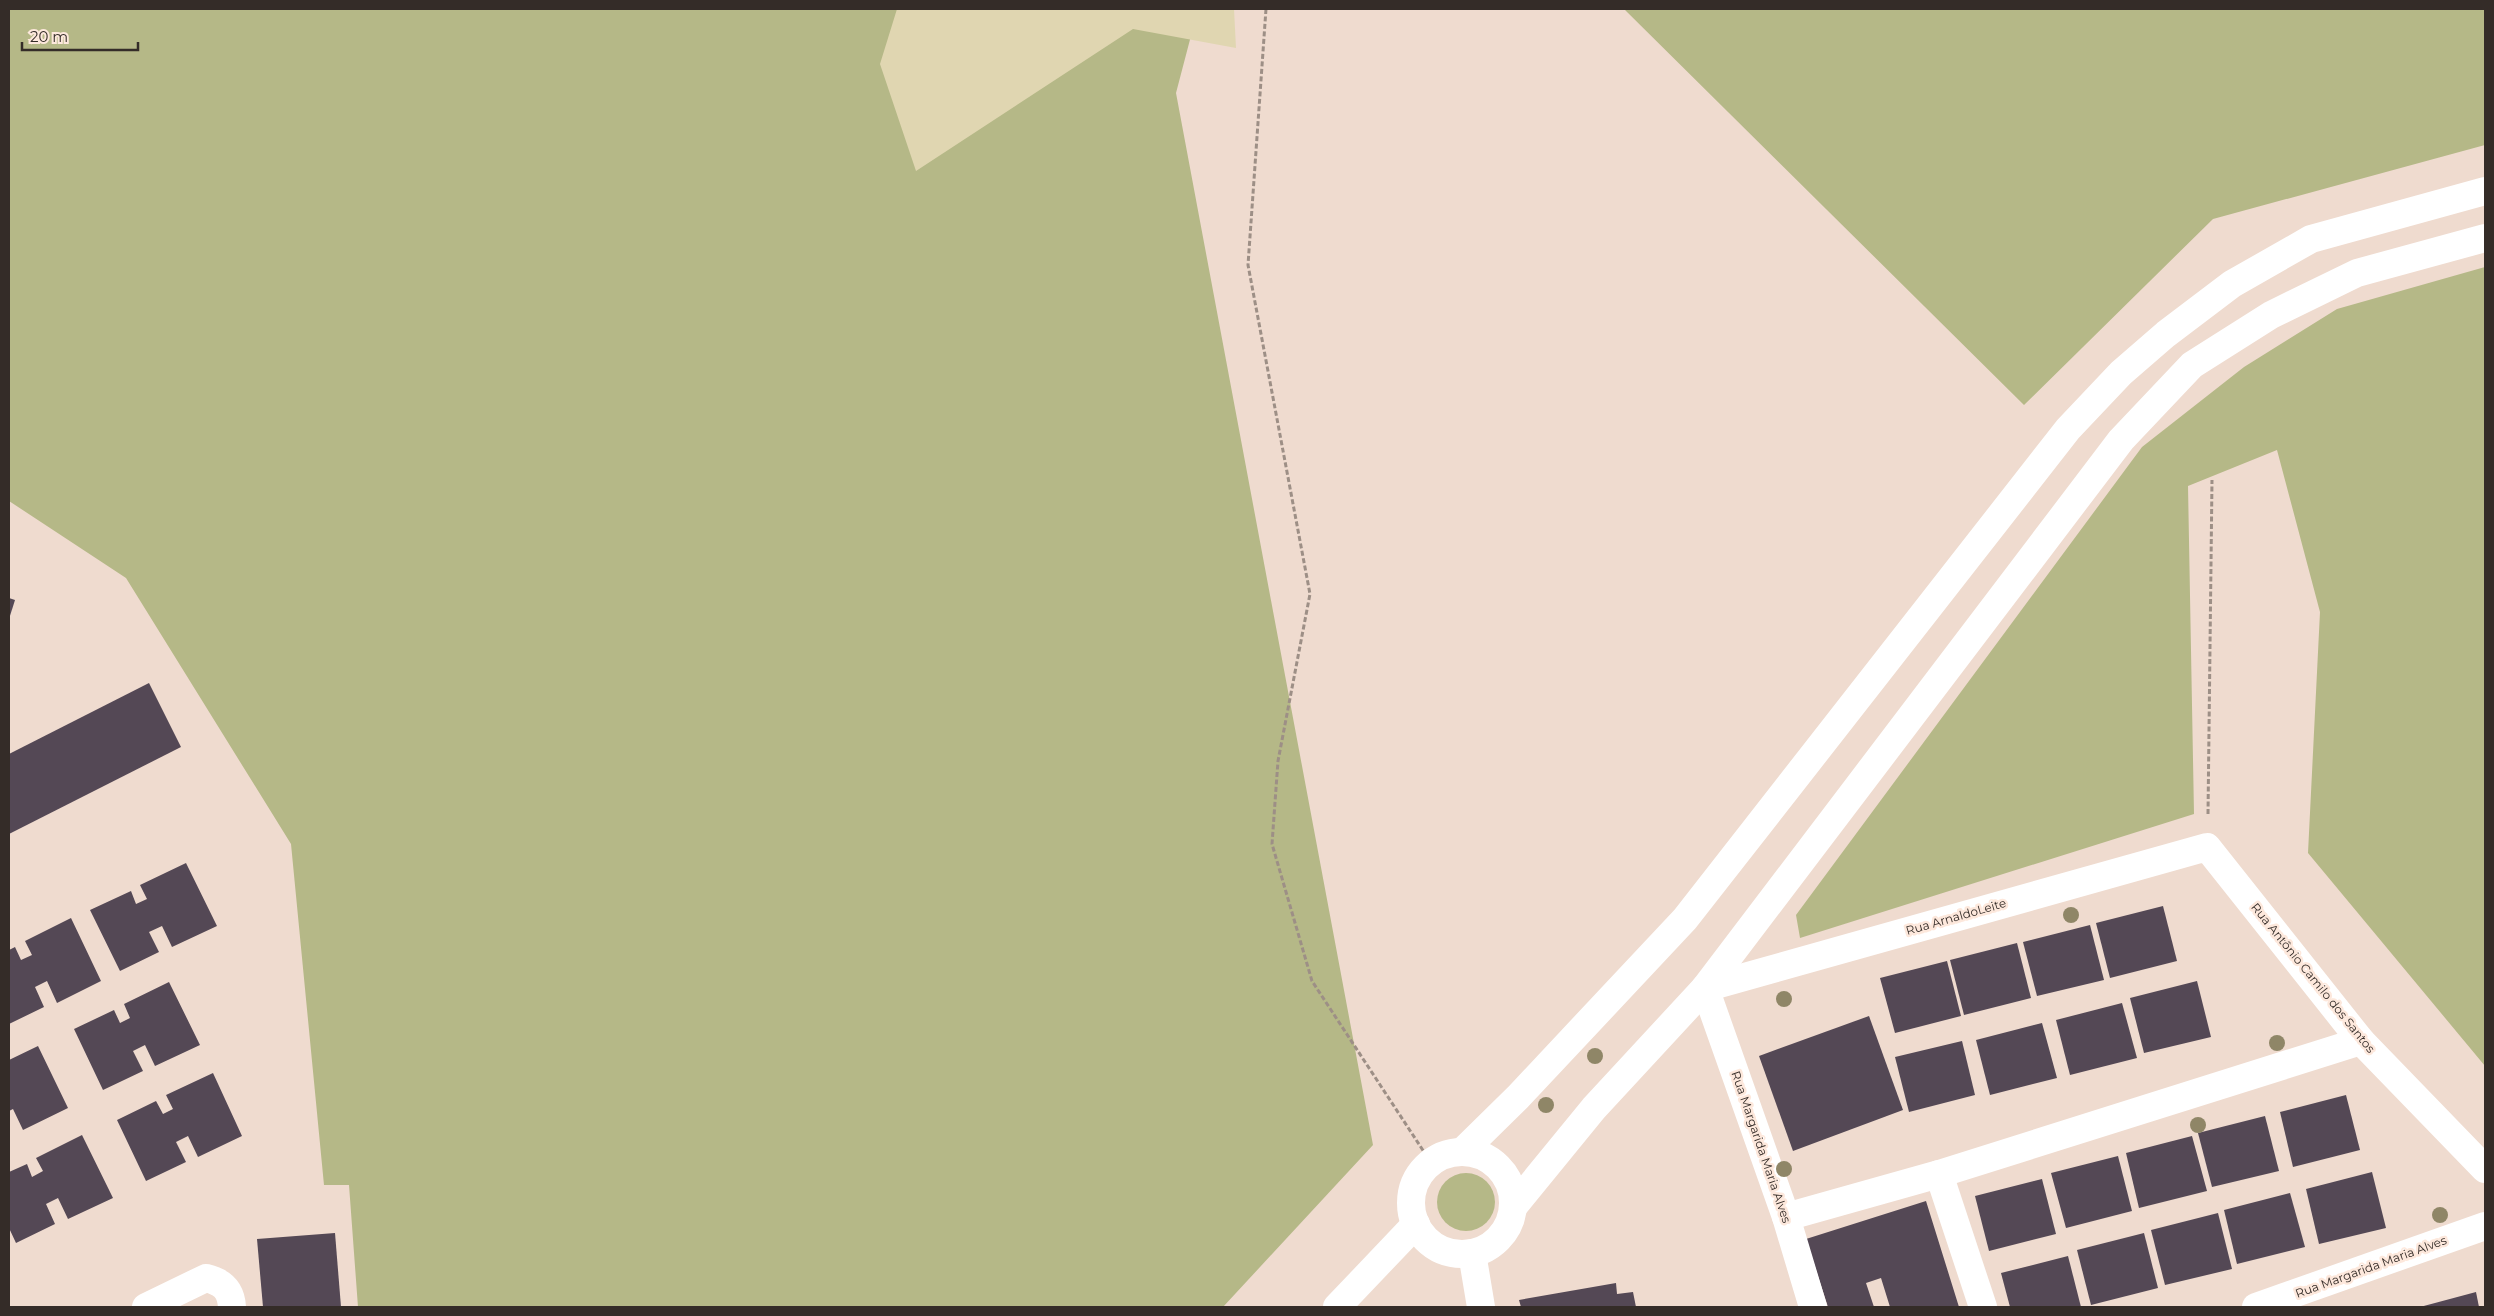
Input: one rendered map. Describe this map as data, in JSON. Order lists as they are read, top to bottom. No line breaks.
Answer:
{"streets":{"main road":["Rua ArnaldoLeite","Rua Antônio Camilo dos Santos","Rua Margarida Maria Alves"]},"crossings":[["Rua ArnaldoLeite","Rua Antônio Camilo dos Santos"],["Rua ArnaldoLeite","Rua Margarida Maria Alves"]],"scale_bar":"20 m"}
